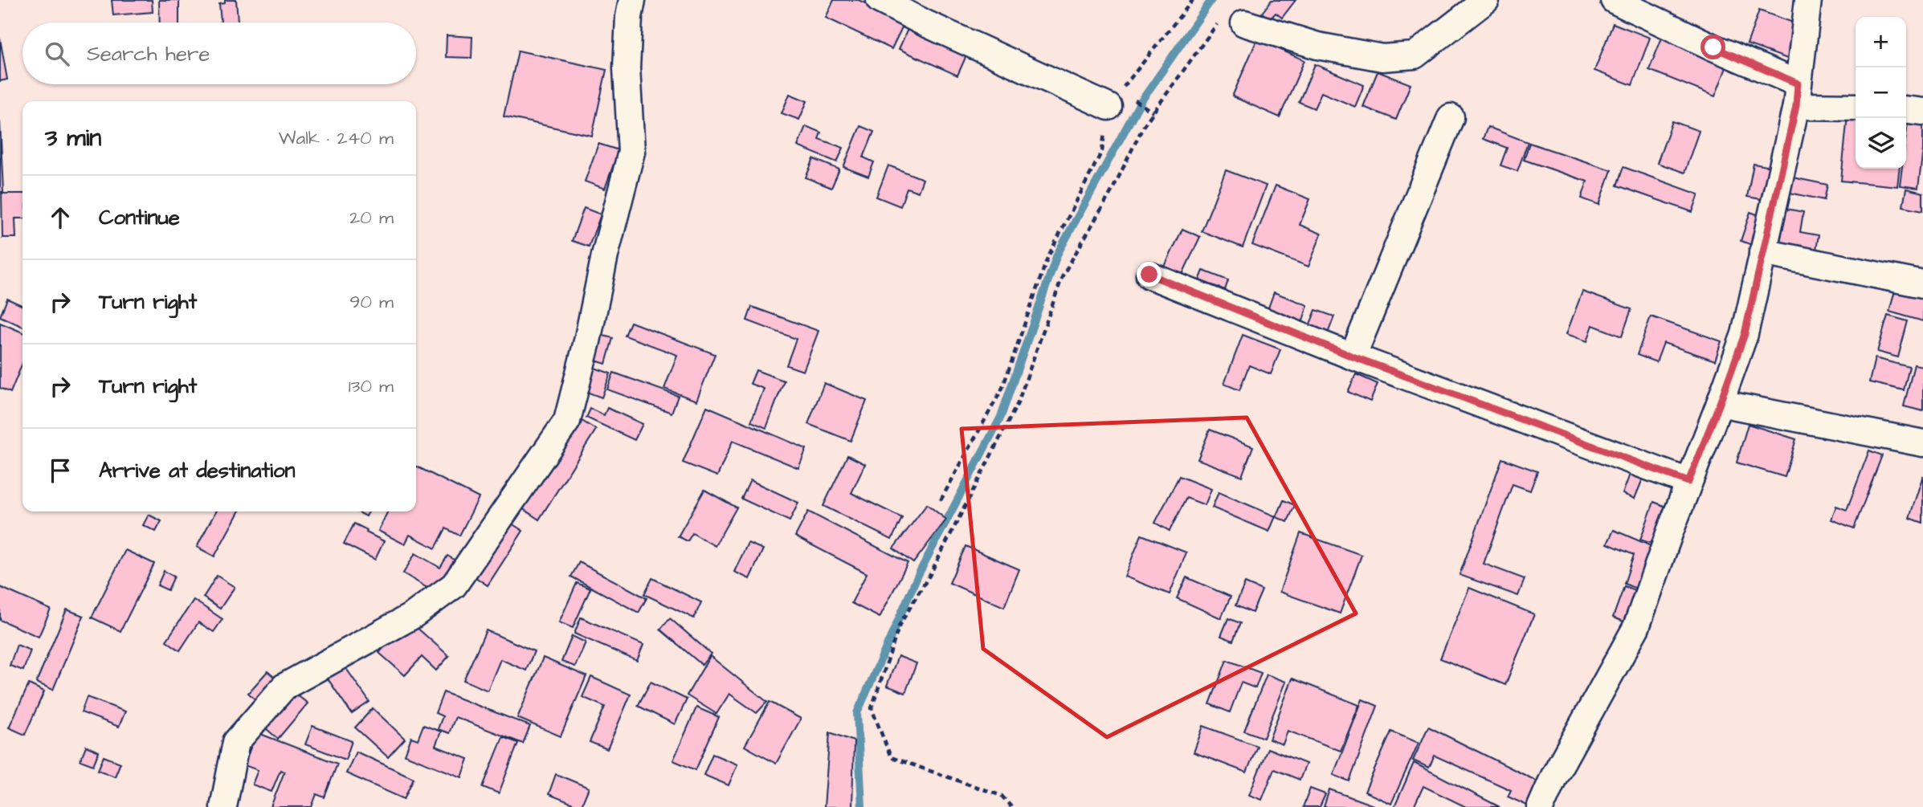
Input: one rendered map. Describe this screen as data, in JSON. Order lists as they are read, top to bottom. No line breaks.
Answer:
{"page":{"map_buttons":["+","−"],"search":"Search here","heading":["3 min","Walk · 240 m"],"list":[["Continue","20 m"],["Turn right","90 m"],["Turn right","130 m"],"Arrive at destination"]}}
